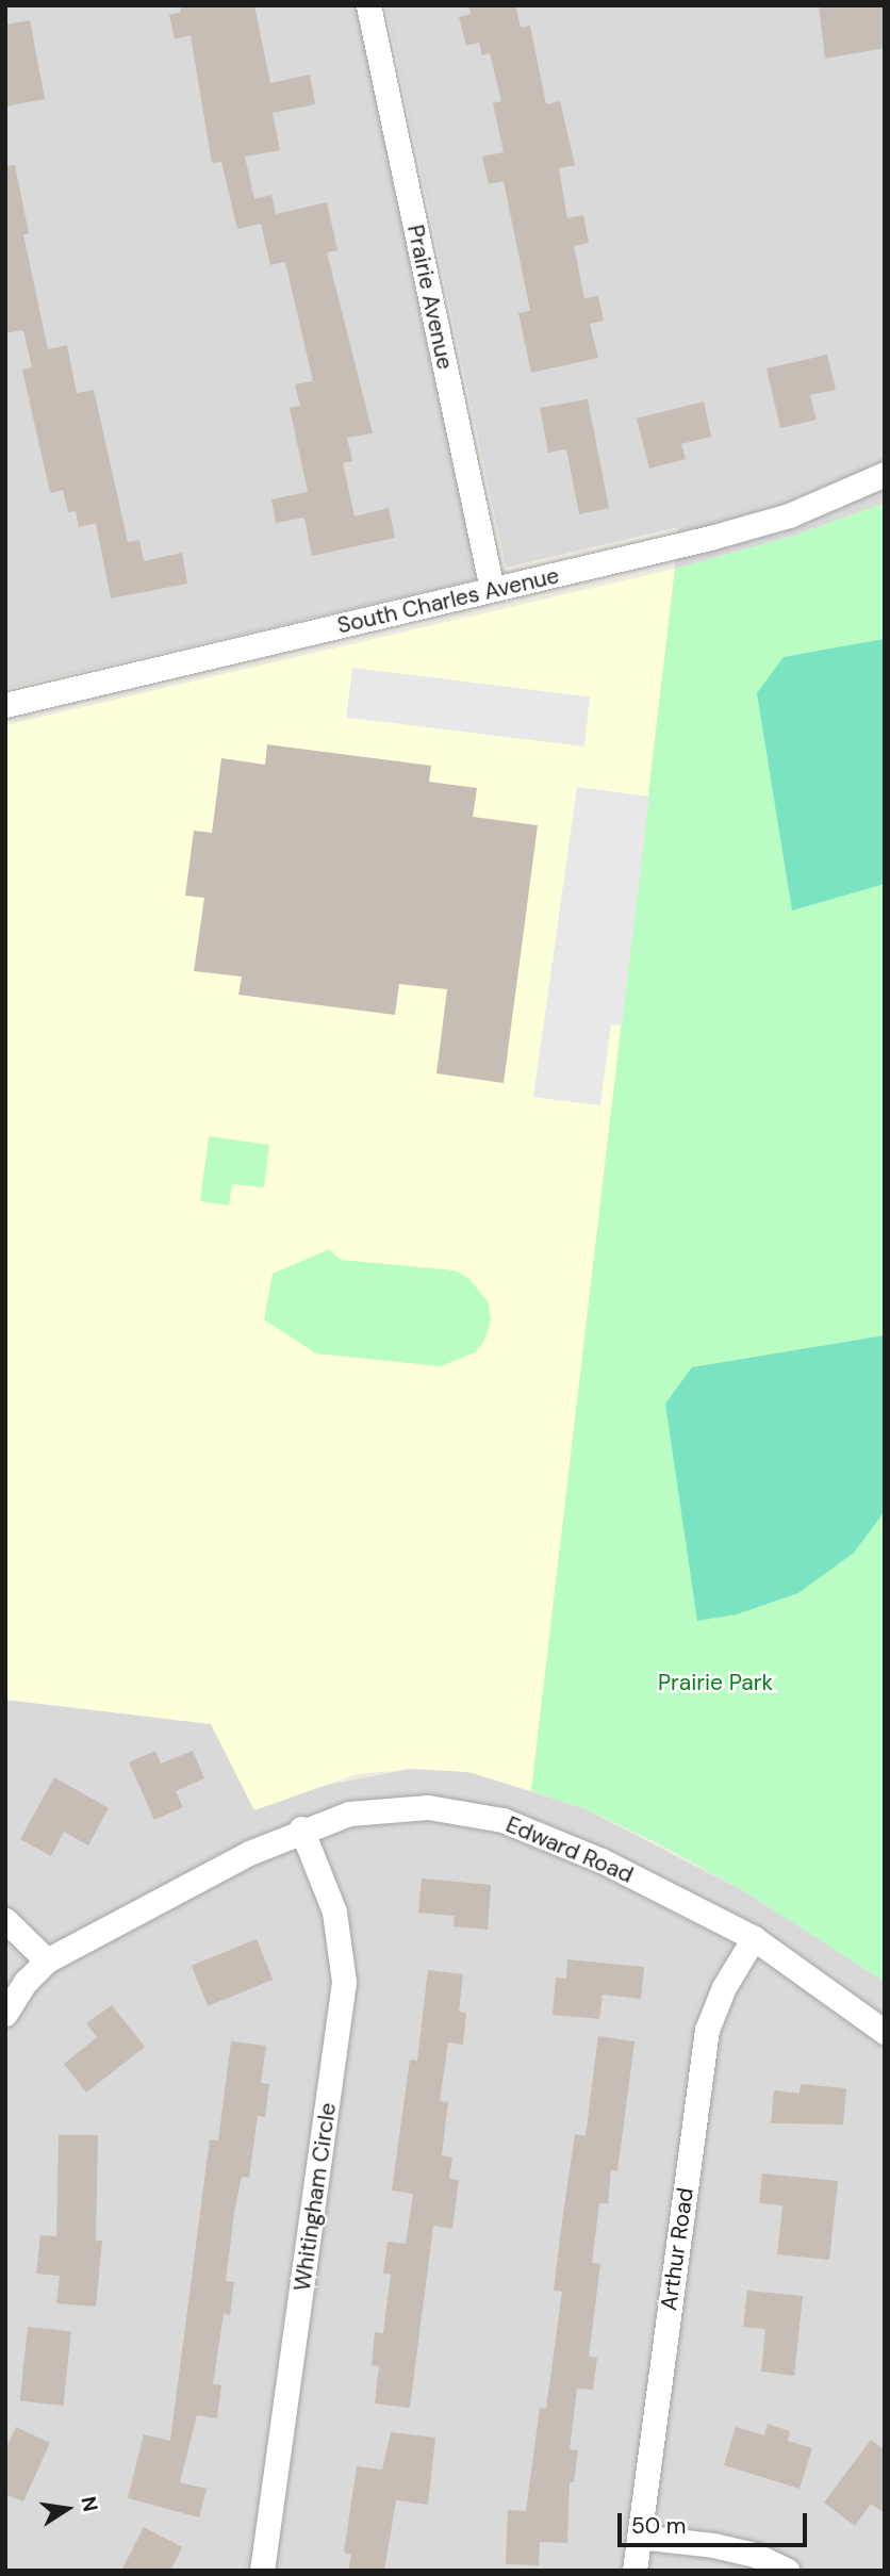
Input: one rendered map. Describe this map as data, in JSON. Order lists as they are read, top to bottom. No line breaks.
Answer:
{"streets":{"street":["Prairie Avenue","South Charles Avenue","Edward Road","Whitingham Circle","Arthur Road"]},"crossings":[["Prairie Avenue","South Charles Avenue"],["Edward Road","Whitingham Circle"],["Edward Road","Arthur Road"]],"parks":["Prairie Park"],"scale_bar":"50 m","north":"right"}
